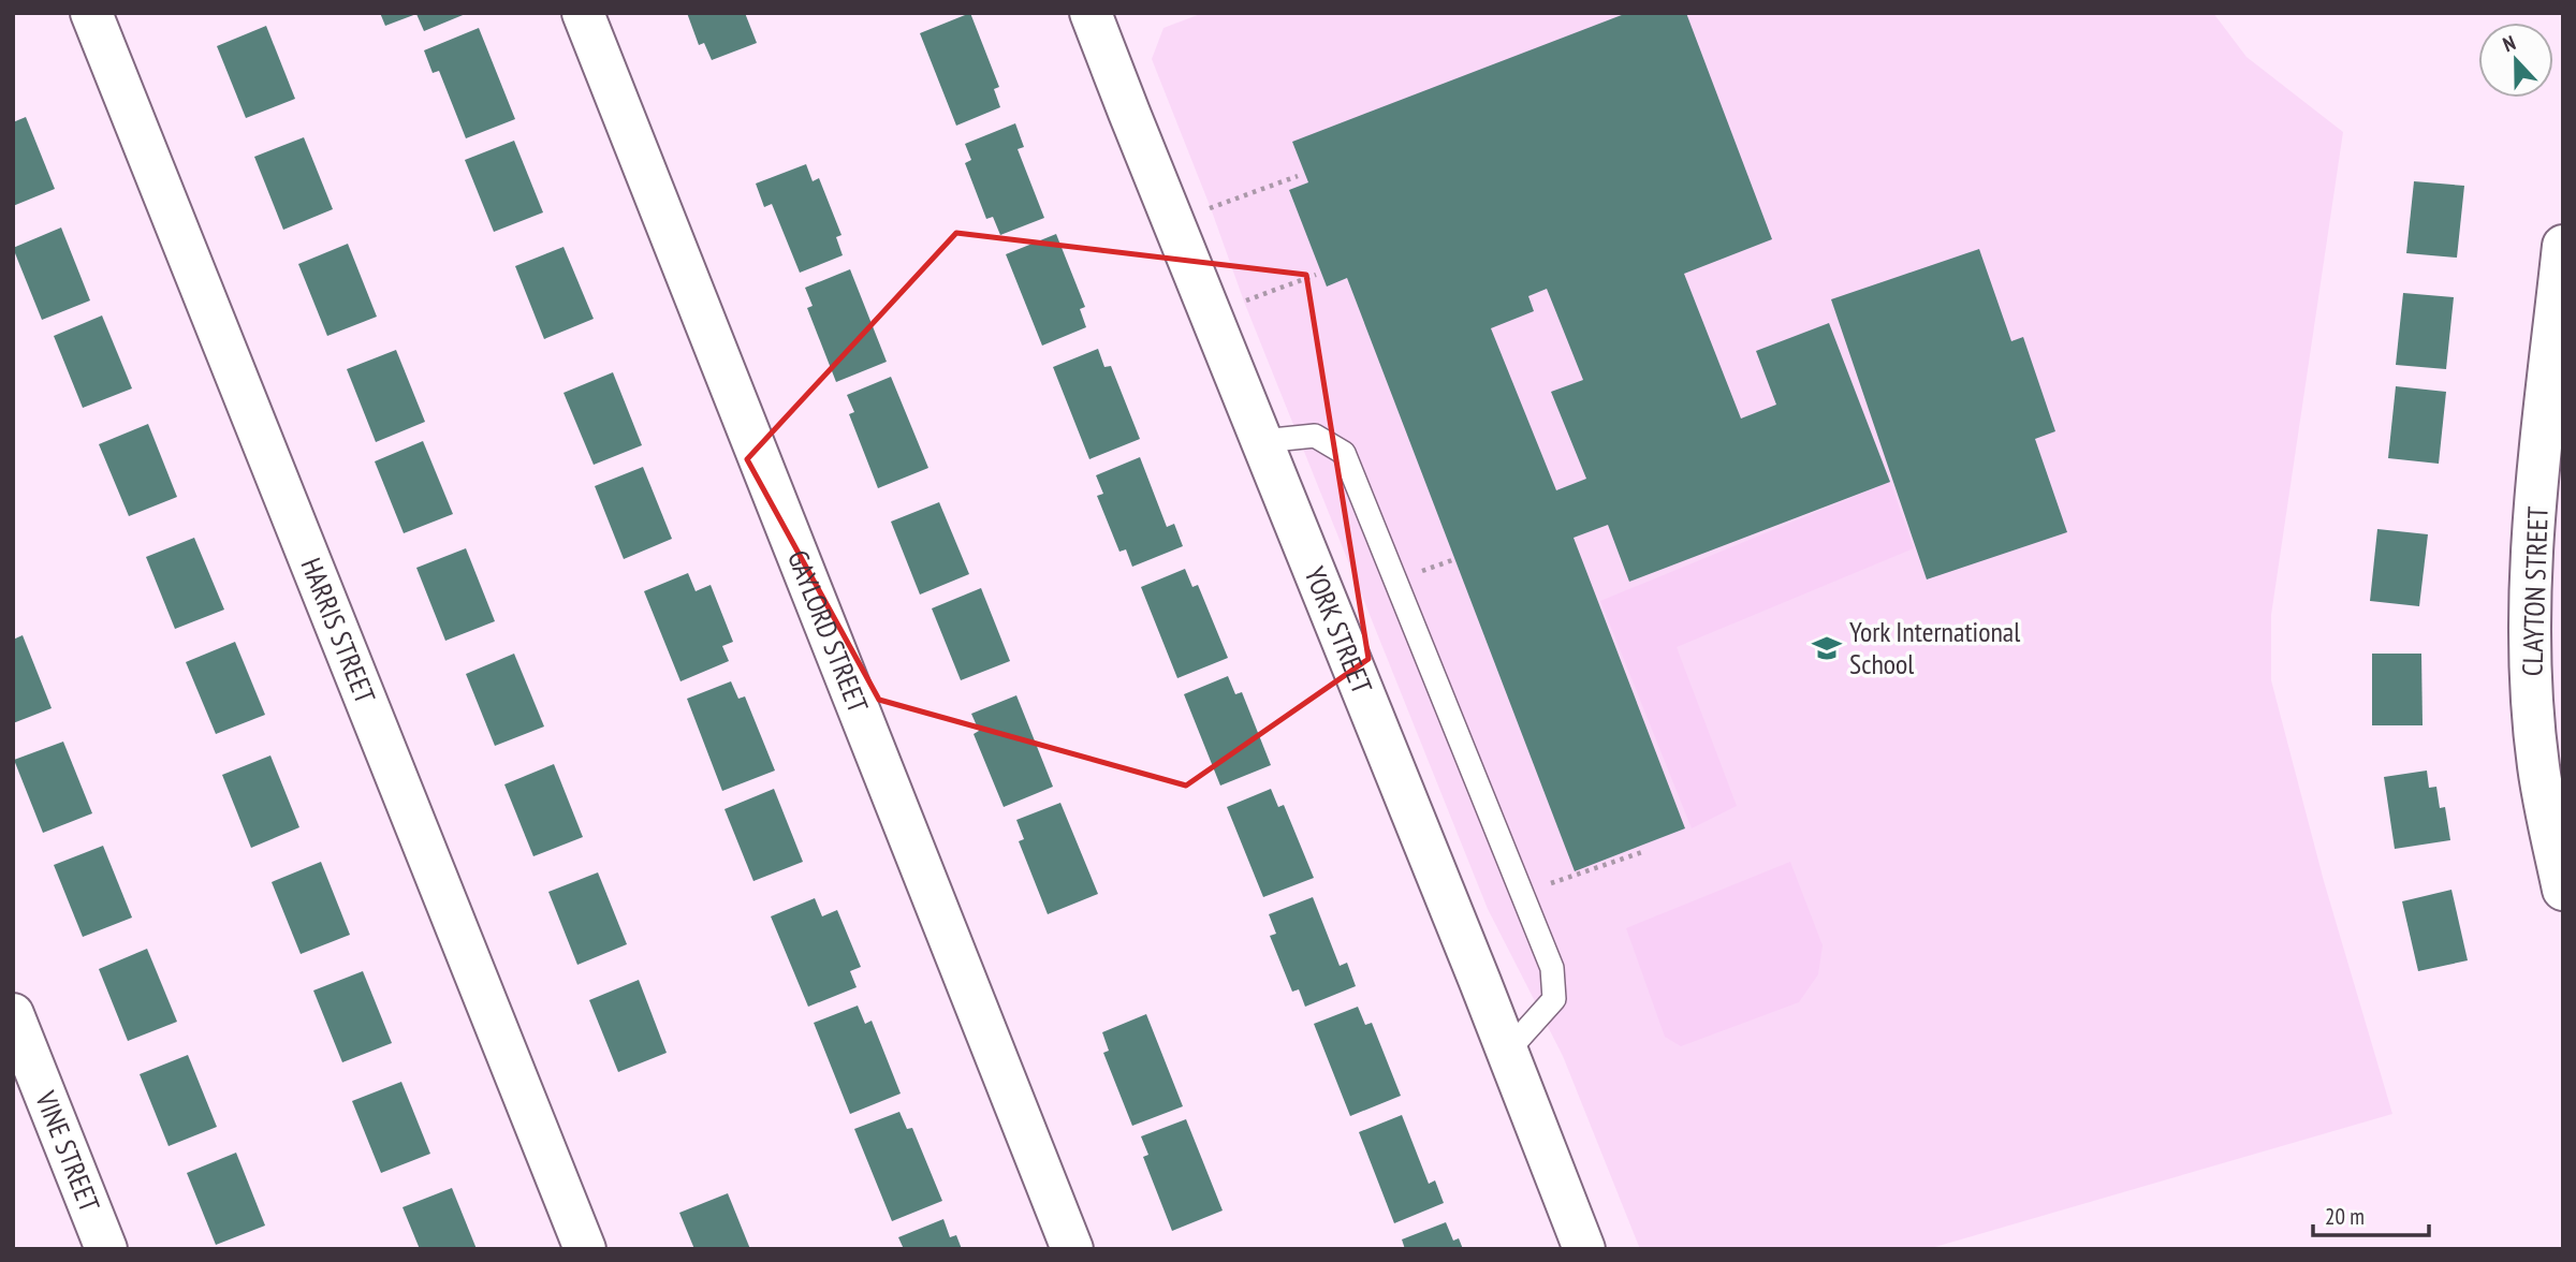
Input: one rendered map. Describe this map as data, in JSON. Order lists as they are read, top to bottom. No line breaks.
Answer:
{"streets":{"street":["CLAYTON STREET","HARRIS STREET","GAYLORD STREET","YORK STREET","VINE STREET"]},"places":{"school or university":["York International School"]},"scale_bar":"20 m","north":"top"}
